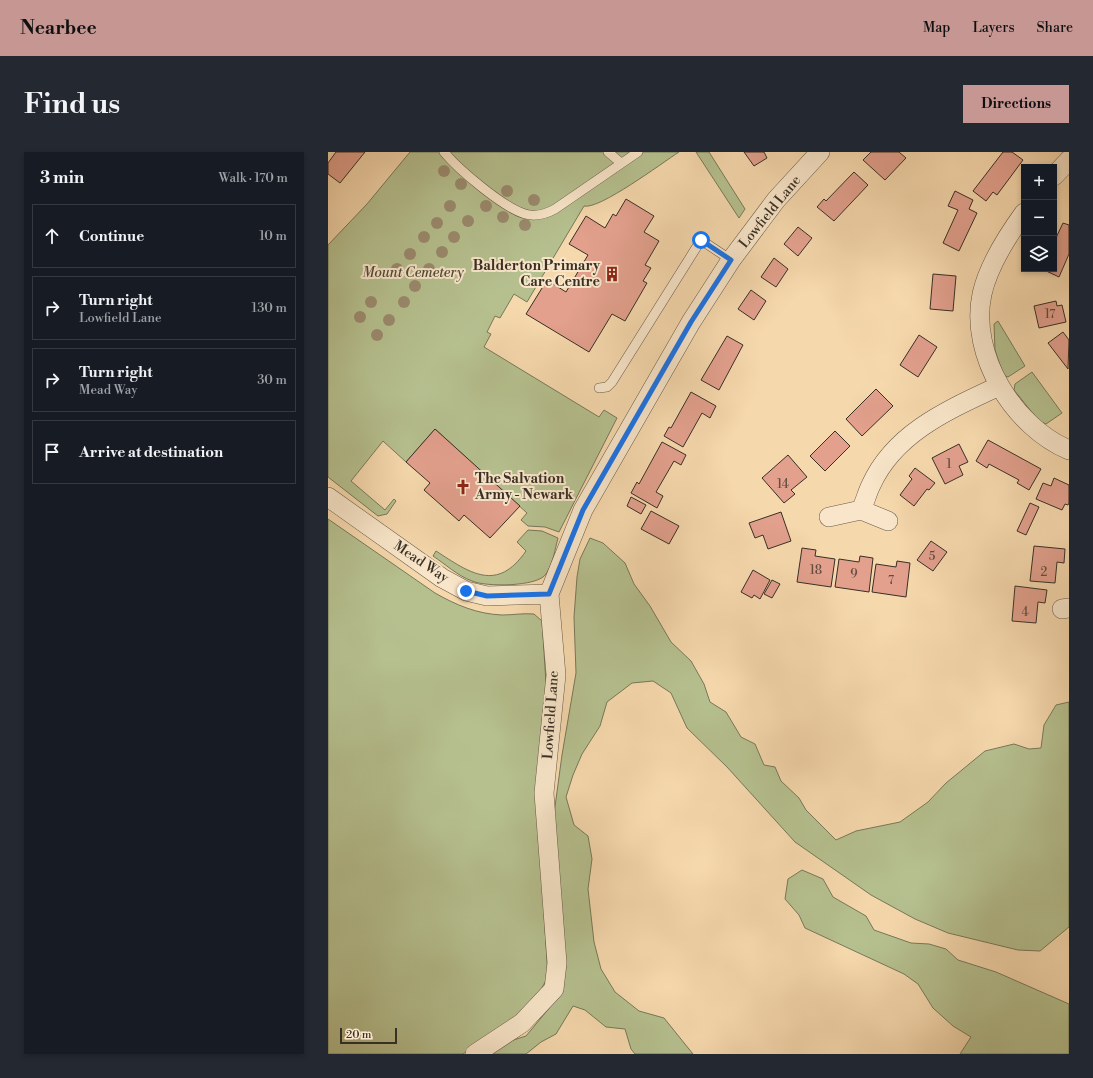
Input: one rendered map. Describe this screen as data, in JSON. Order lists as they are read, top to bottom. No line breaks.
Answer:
{"streets":{"street":["Lowfield Lane","Mead Way"]},"crossings":[["Lowfield Lane","Mead Way"]],"parks":["Mount Cemetery"],"places":{"building":["Balderton Primary Care Centre"],"church":["The Salvation Army - Newark"]},"house_numbers":["17","1","14","5","18","2","9","7","4"],"scale_bar":"20 m","page":{"header":"Nearbee","nav":["Map","Layers","Share"],"buttons":"Directions","title":"Find us","heading":["3 min","Walk · 170 m"],"map_buttons":["+","−"],"list":[["Continue","10 m"],["Turn right","Lowfield Lane","130 m"],["Turn right","Mead Way","30 m"],"Arrive at destination"],"scale":"20 m"}}
